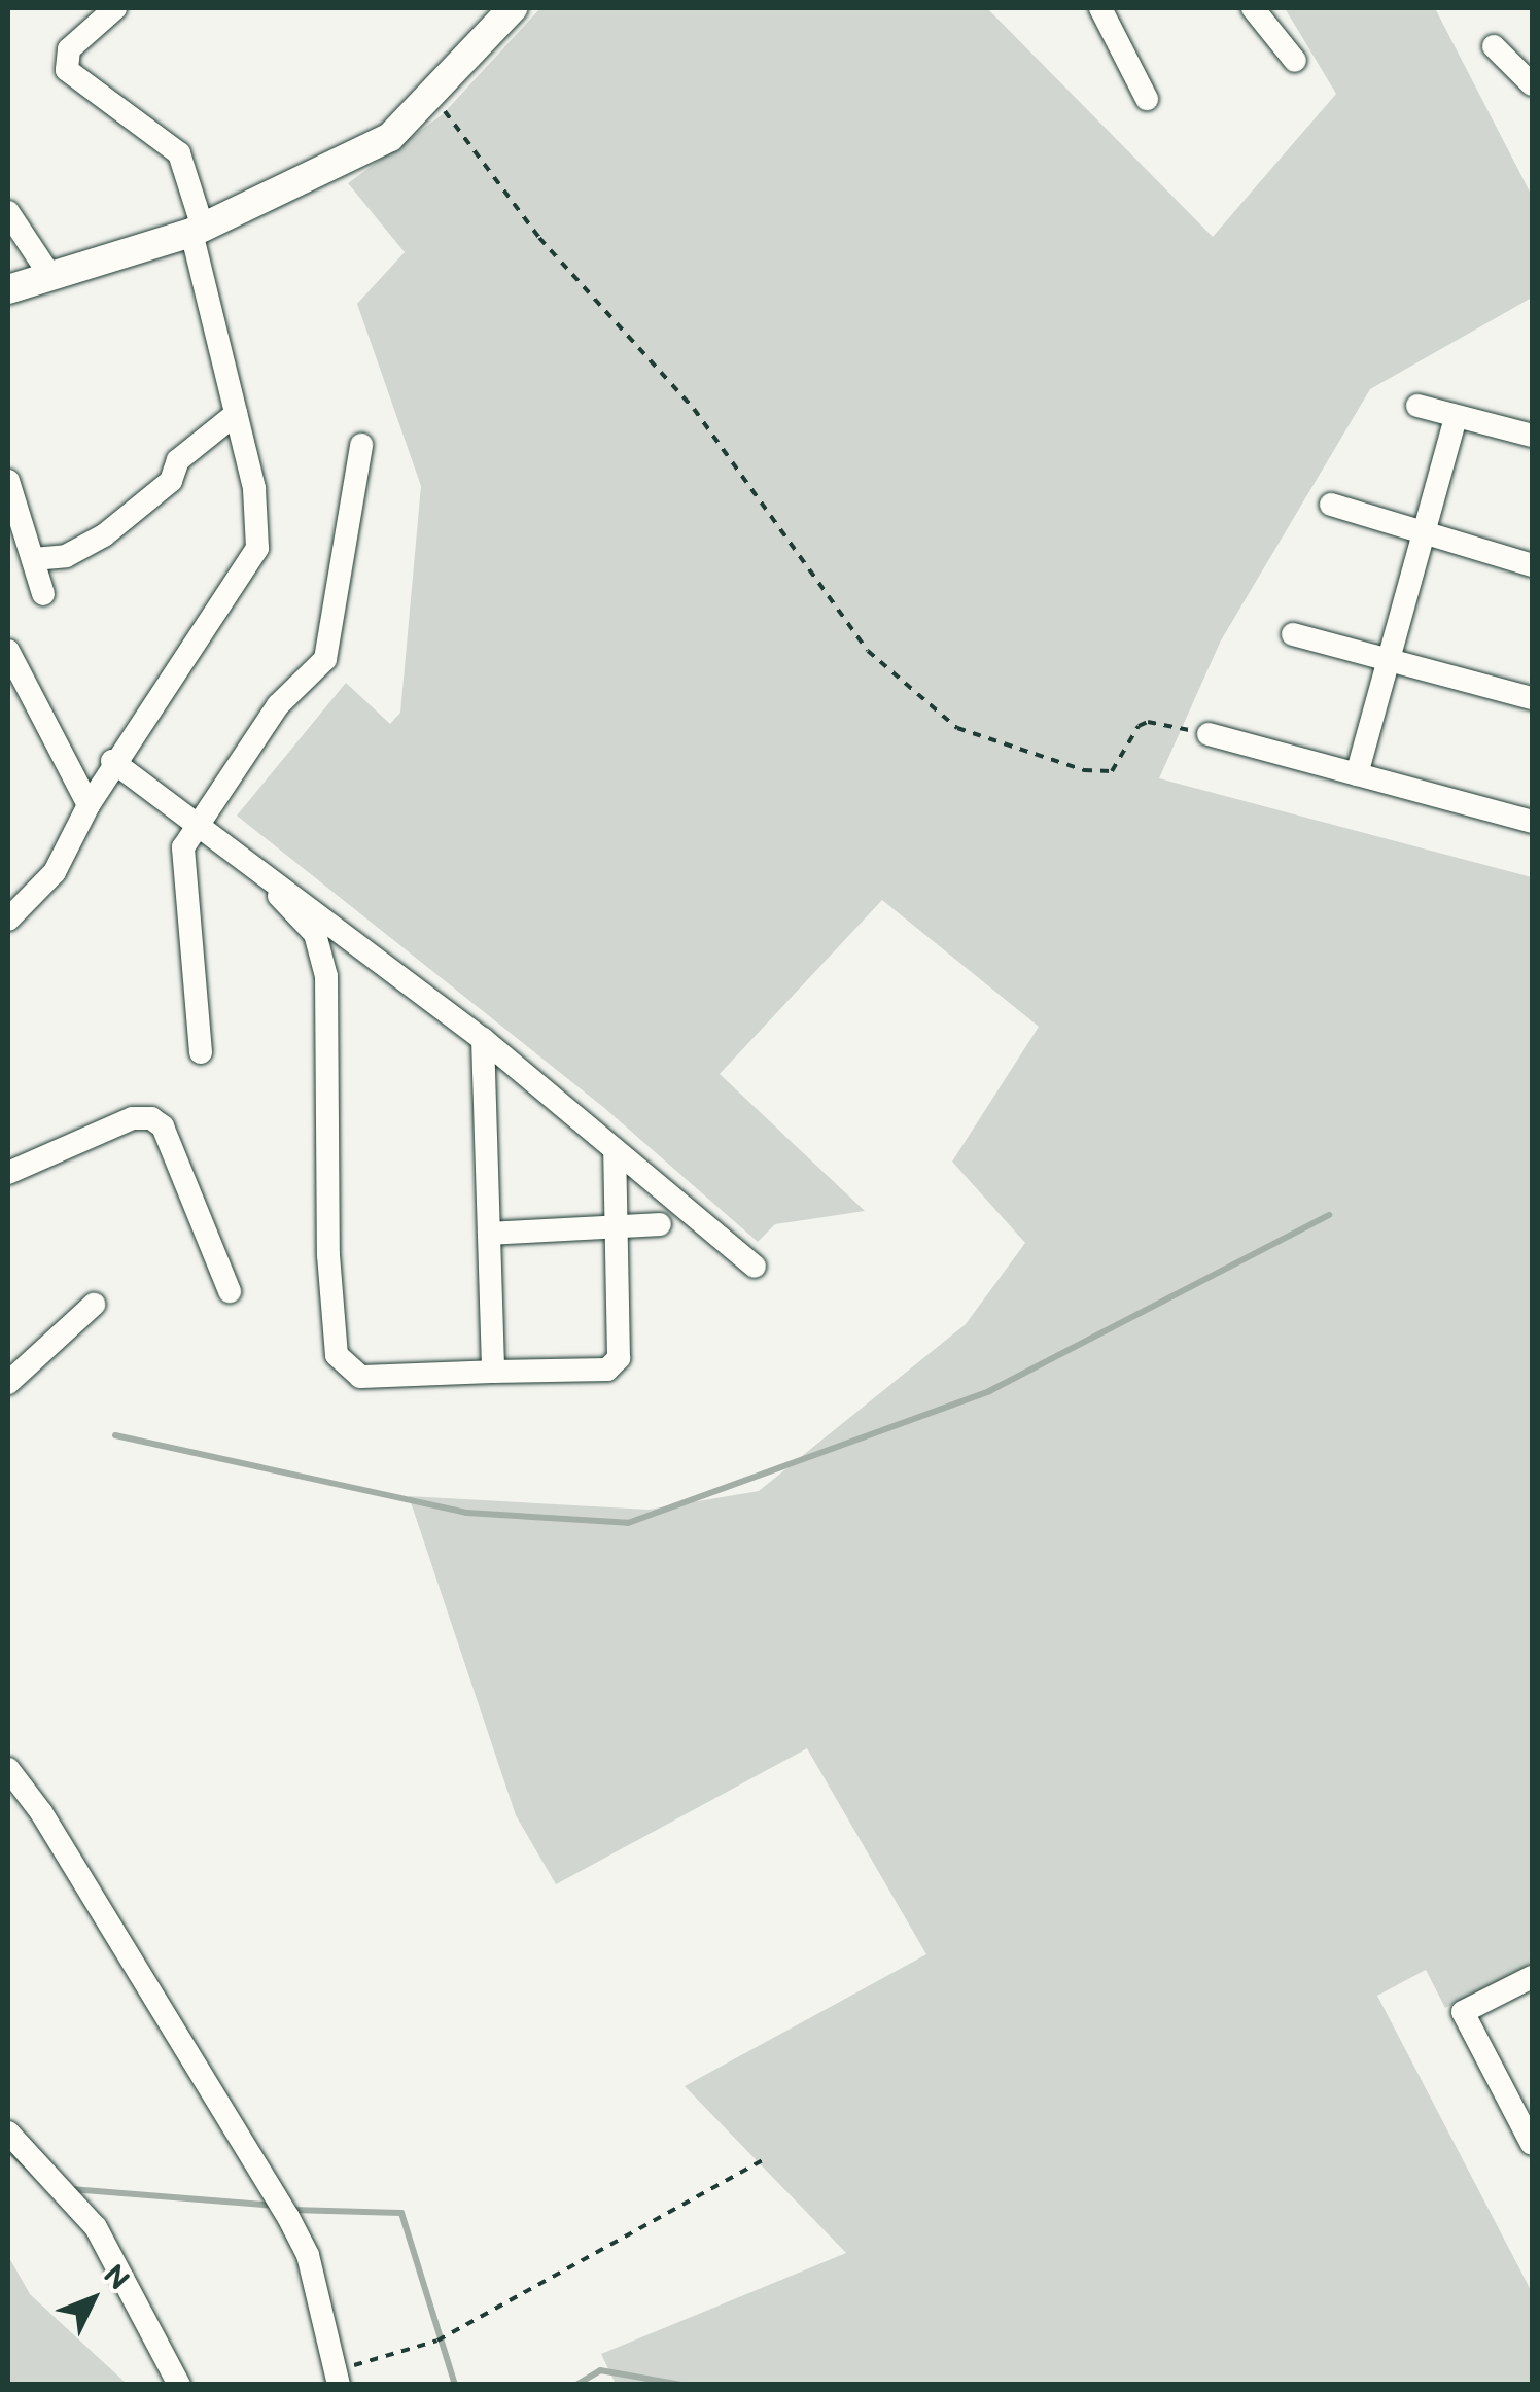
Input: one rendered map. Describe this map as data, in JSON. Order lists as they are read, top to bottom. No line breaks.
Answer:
{"north":"top right"}
